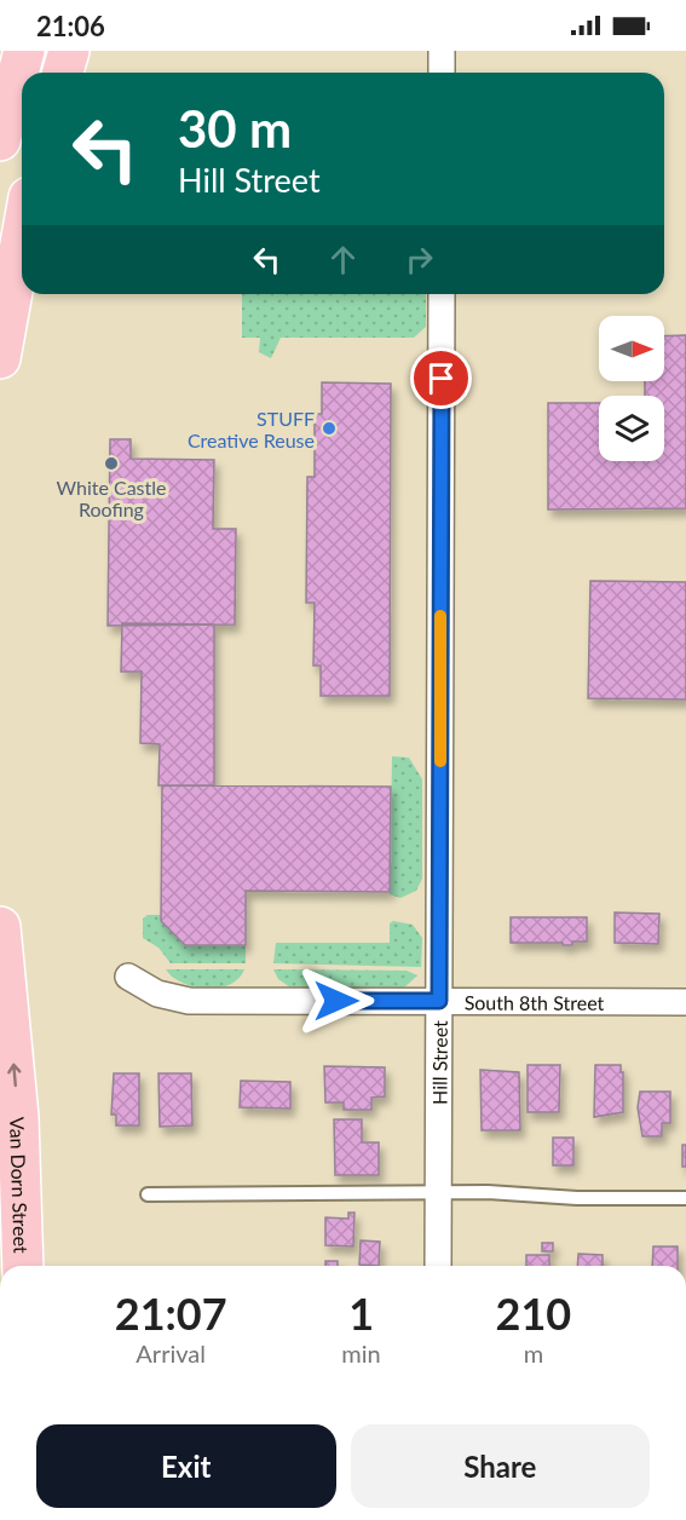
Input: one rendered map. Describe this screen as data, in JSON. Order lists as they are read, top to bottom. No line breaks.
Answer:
{"streets":{"main road":["Van Dorn Street"],"street":["South 8th Street","Hill Street"]},"crossings":[["South 8th Street","Hill Street"]],"one_way":["Van Dorn Street"],"places":["STUFF Creative Reuse","White Castle Roofing"],"north":"right","page":{"status":"21:06","turn":["30 m","Hill Street"],"eta":["21:07","Arrival","1","min","210","m"],"buttons":["Exit","Share"]}}
